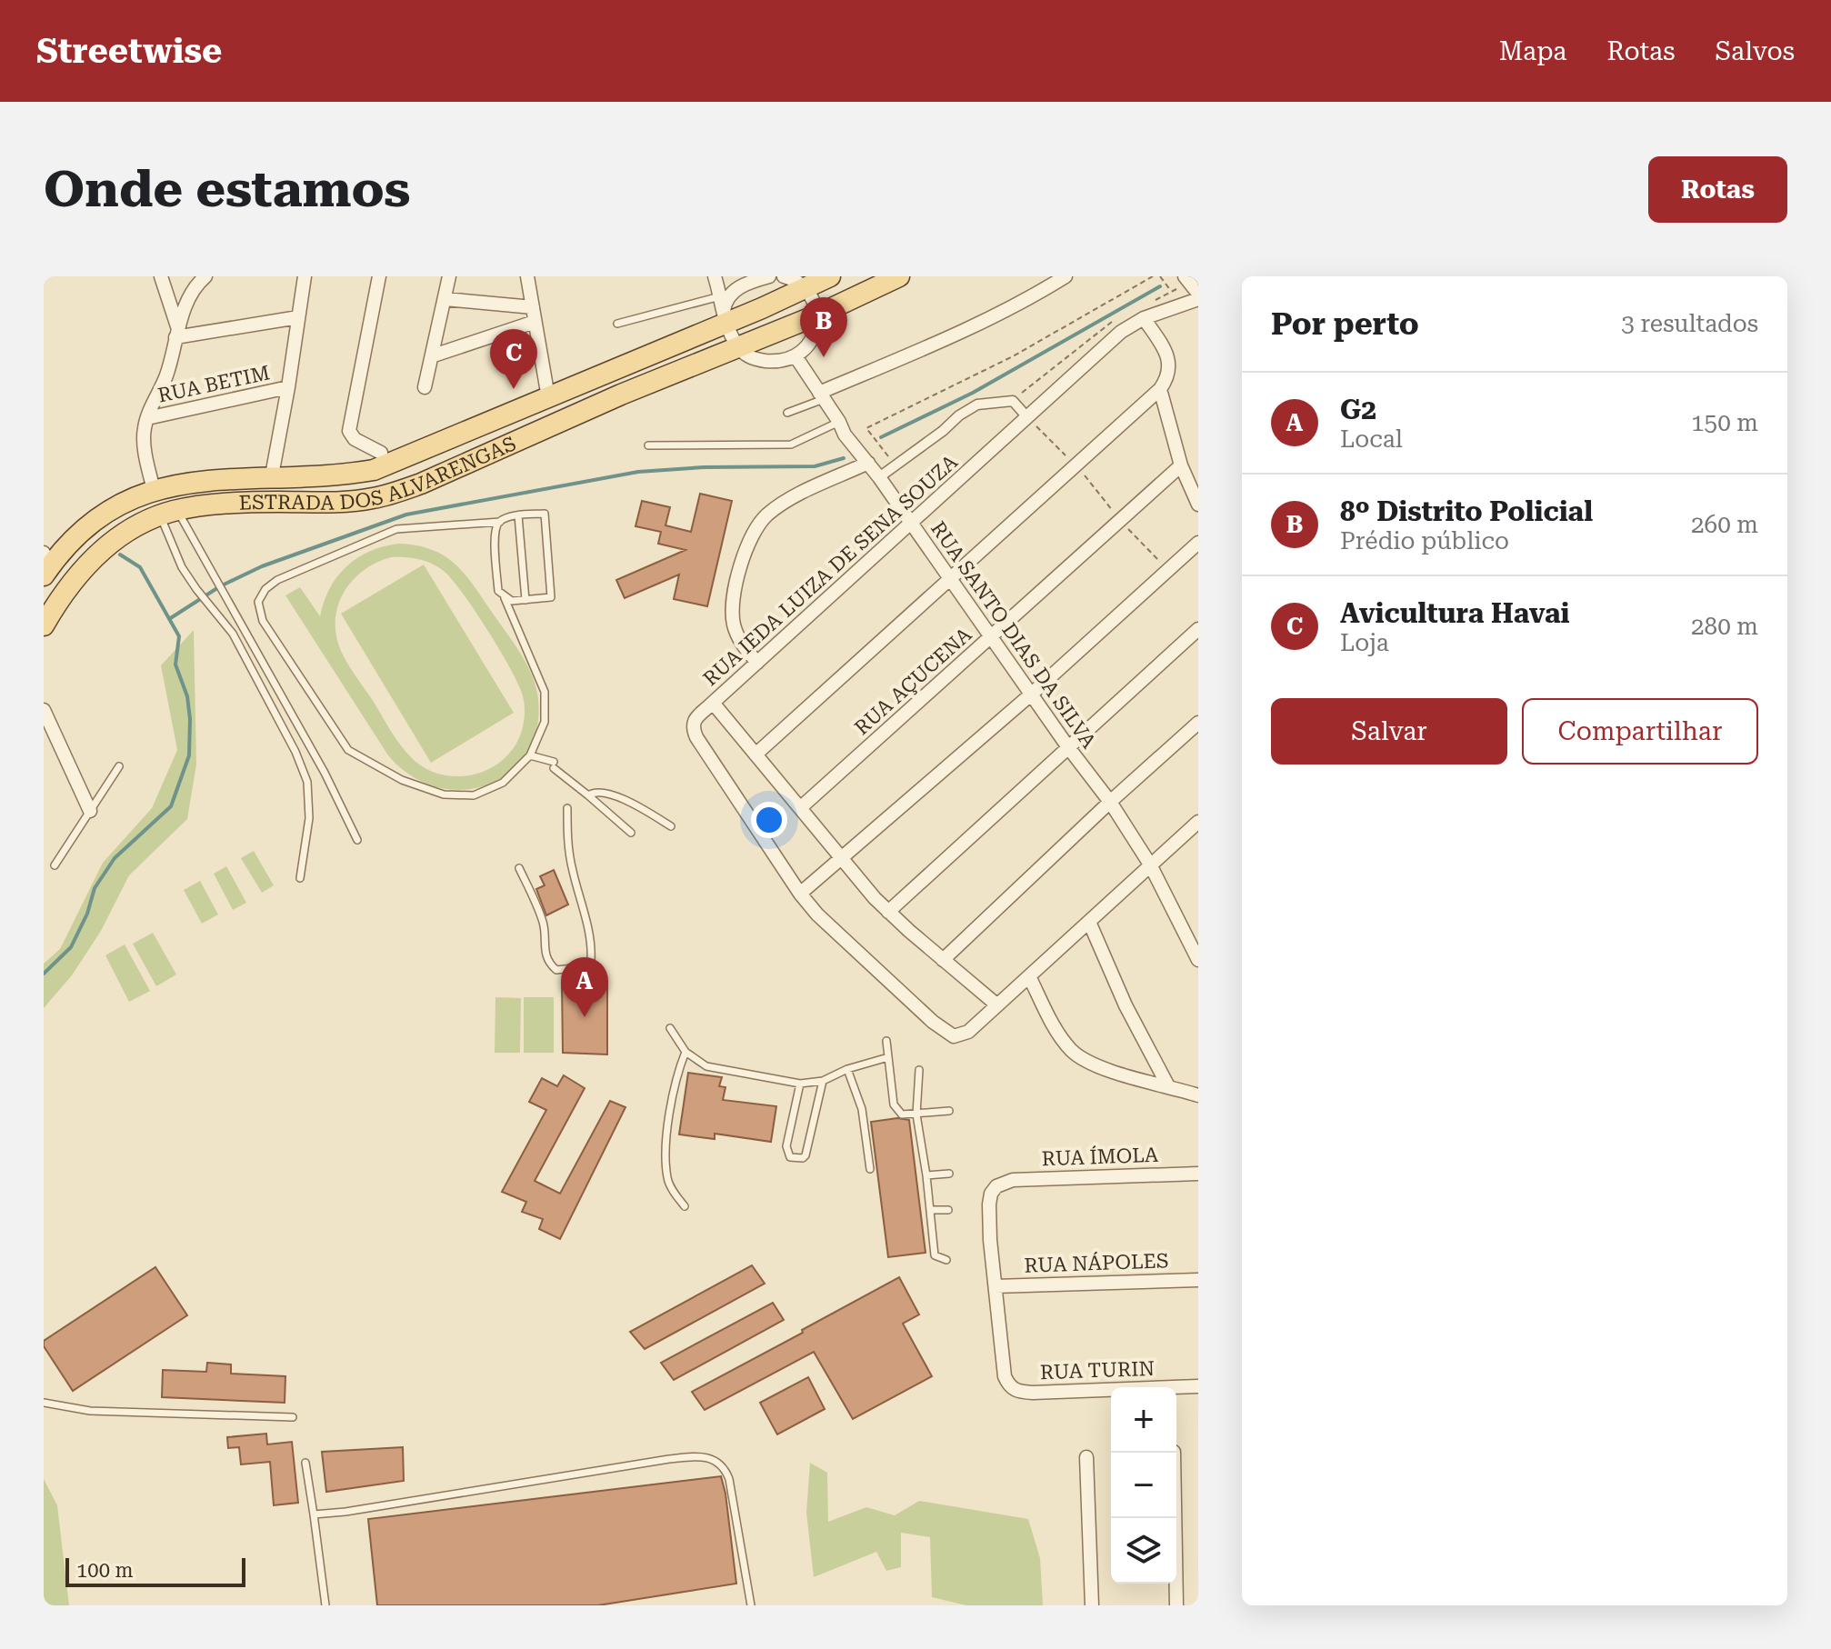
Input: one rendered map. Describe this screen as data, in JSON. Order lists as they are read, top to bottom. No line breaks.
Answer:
{"streets":{"main road":["ESTRADA DOS ALVARENGAS"],"street":["RUA BETIM","RUA IEDA LUIZA DE SENA SOUZA","RUA SANTO DIAS DA SILVA","RUA AÇUCENA","RUA ÍMOLA","RUA NÁPOLES","RUA TURIN"]},"crossings":[["RUA IEDA LUIZA DE SENA SOUZA","RUA SANTO DIAS DA SILVA"],["RUA IEDA LUIZA DE SENA SOUZA","RUA AÇUCENA"],["RUA SANTO DIAS DA SILVA","RUA AÇUCENA"],["RUA ÍMOLA","RUA NÁPOLES"],["RUA ÍMOLA","RUA TURIN"],["RUA NÁPOLES","RUA TURIN"]],"scale_bar":"100 m","page":{"header":"Streetwise","nav":["Mapa","Rotas","Salvos"],"buttons":["Rotas",["Salvar","Compartilhar"]],"title":"Onde estamos","heading":["Por perto","3 resultados"],"pins":["B","C","A"],"list":[{"mark":"A","name":"G2","note":"Local","value":"150 m"},{"mark":"B","name":"8º Distrito Policial","note":"Prédio público","value":"260 m"},{"mark":"C","name":"Avicultura Havai","note":"Loja","value":"280 m"}],"map_buttons":["+","−"],"scale":"100 m"}}
